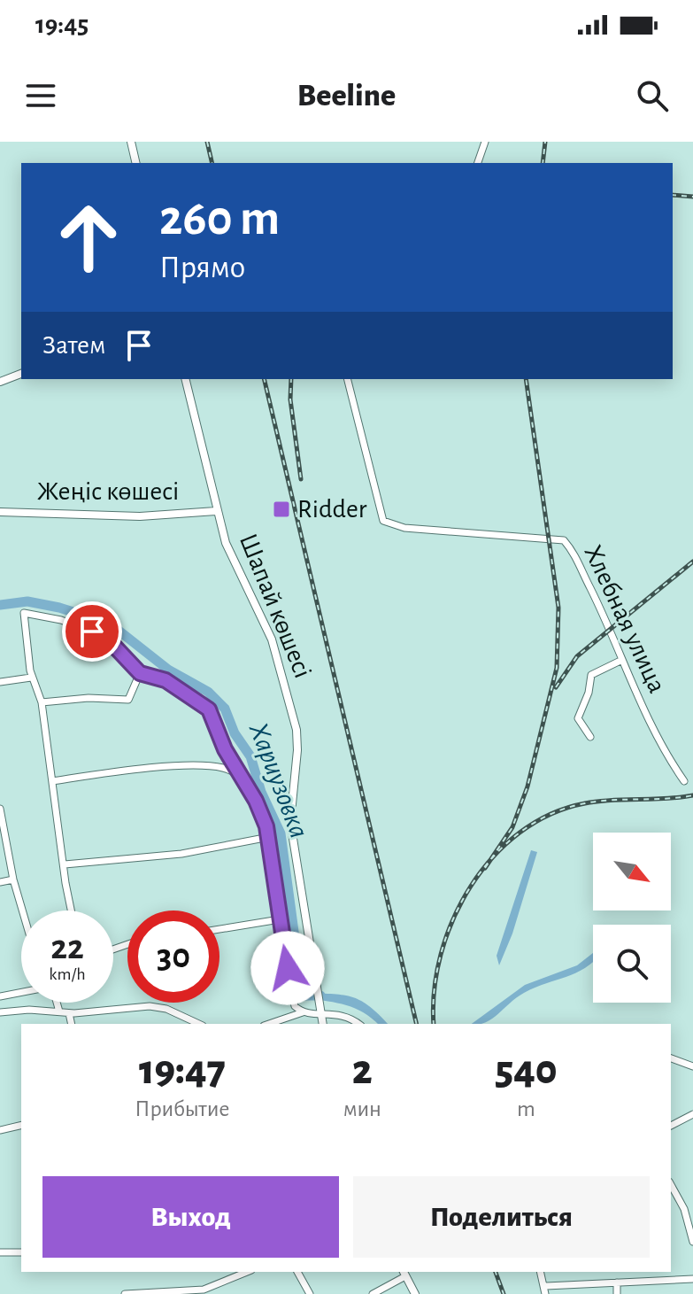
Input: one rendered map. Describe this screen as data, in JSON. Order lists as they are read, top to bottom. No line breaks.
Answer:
{"streets":{"street":["Жеңіс көшесі","Шапай көшесі","Хлебная улица"]},"crossings":[["Жеңіс көшесі","Шапай көшесі"]],"water":["Хариузовка"],"places":{"transit":["Ridder"]},"north":"bottom right","page":{"status":"19:45","header":"Beeline","turn":["260 m","Прямо"],"then":"Затем","speed":"22 km/h","limit":"30","eta":["19:47","Прибытие","2","мин","540","m"],"buttons":["Выход","Поделиться"]}}
